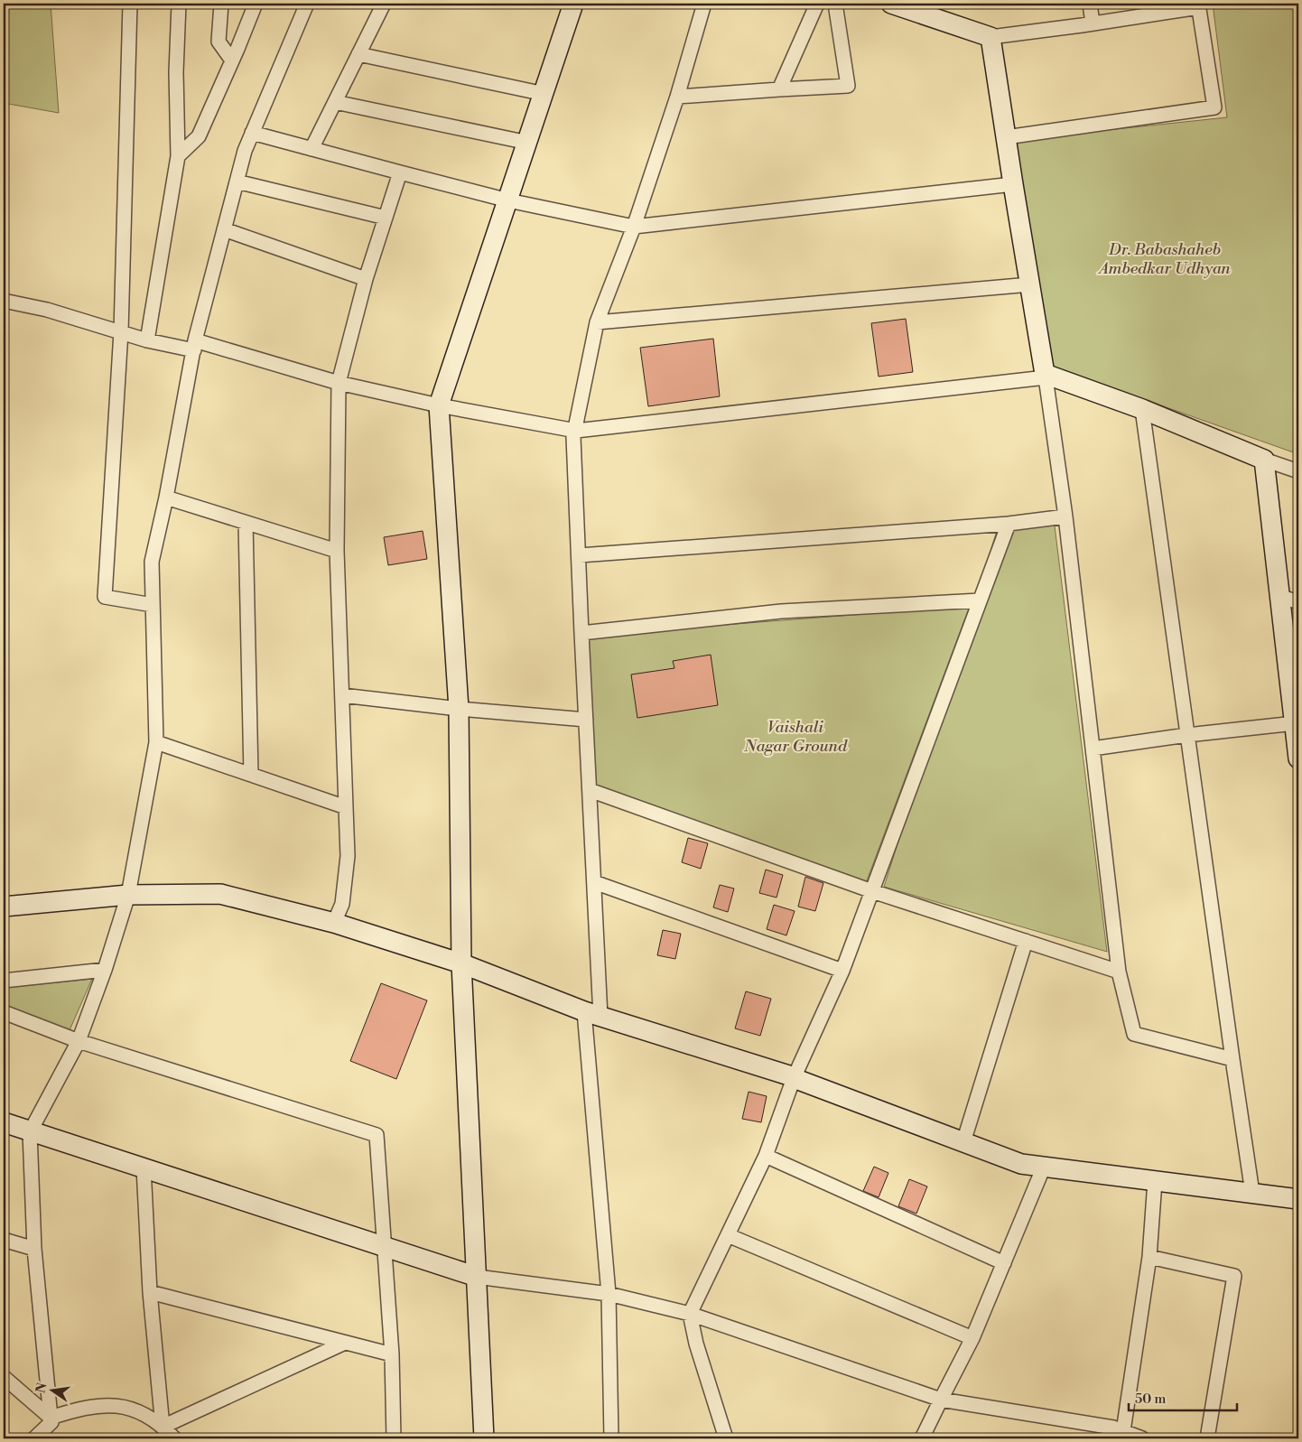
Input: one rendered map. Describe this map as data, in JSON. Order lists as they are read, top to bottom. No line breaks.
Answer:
{"parks":["Dr. Babashaheb Ambedkar Udhyan","Vaishali Nagar Ground"],"scale_bar":"50 m","north":"left"}
